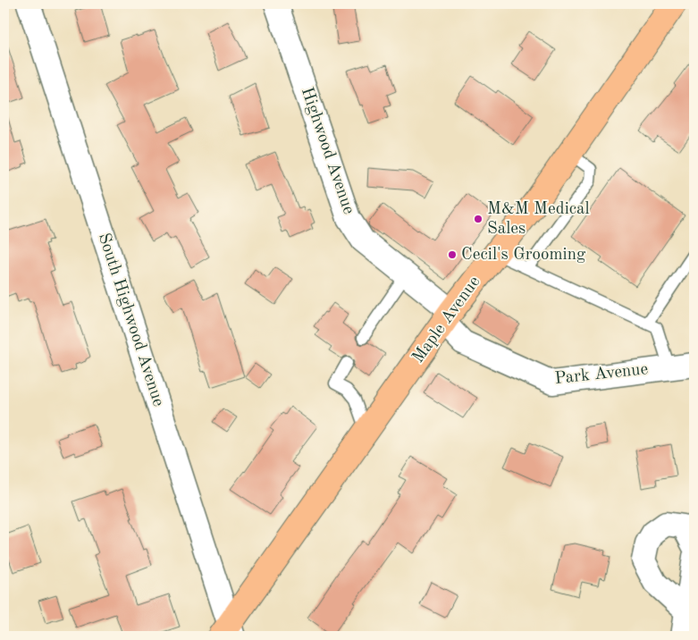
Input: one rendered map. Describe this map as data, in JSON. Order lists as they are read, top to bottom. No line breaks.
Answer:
{"streets":{"main road":["Maple Avenue"],"street":["Highwood Avenue","South Highwood Avenue","Park Avenue"]},"crossings":[["Highwood Avenue","Maple Avenue"],["Highwood Avenue","Park Avenue"],["South Highwood Avenue","Maple Avenue"],["Maple Avenue","Park Avenue"]],"places":["M&M Medical Sales","Cecil's Grooming"]}
